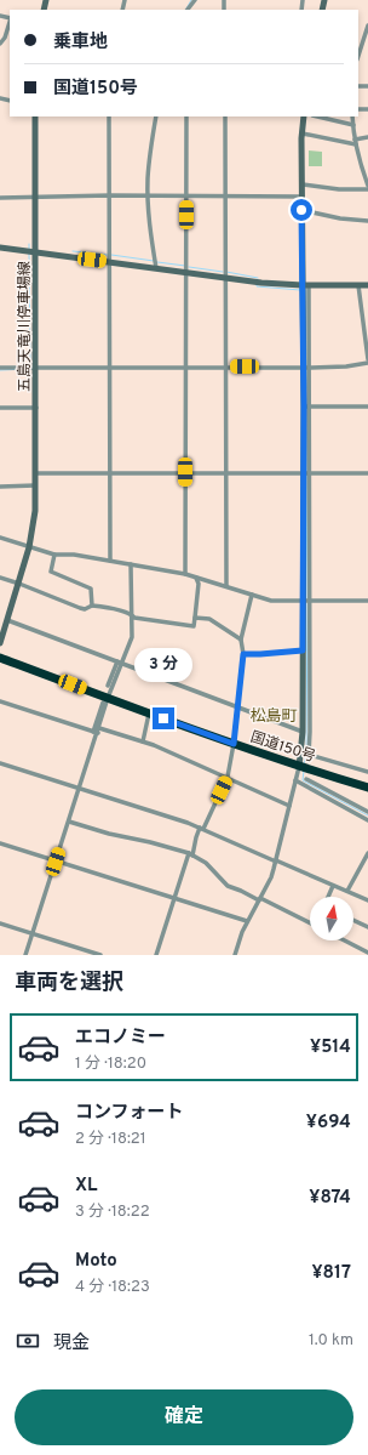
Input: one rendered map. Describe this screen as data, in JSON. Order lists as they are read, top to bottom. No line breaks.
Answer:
{"streets":{"highway":["国道150号"],"street":["五島天竜川停車場線"]},"districts":["松島町"],"north":"top","page":{"banner":["乗車地","国道150号"],"bubble":"3 分","heading":"車両を選択","list":[{"name":"エコノミー","note":"1 分 · 18:20","value":"¥514"},{"name":"コンフォート","note":"2 分 · 18:21","value":"¥694"},{"name":"XL","note":"3 分 · 18:22","value":"¥874"},{"name":"Moto","note":"4 分 · 18:23","value":"¥817"}],"pay":["現金","1.0 km"],"buttons":"確定"}}
